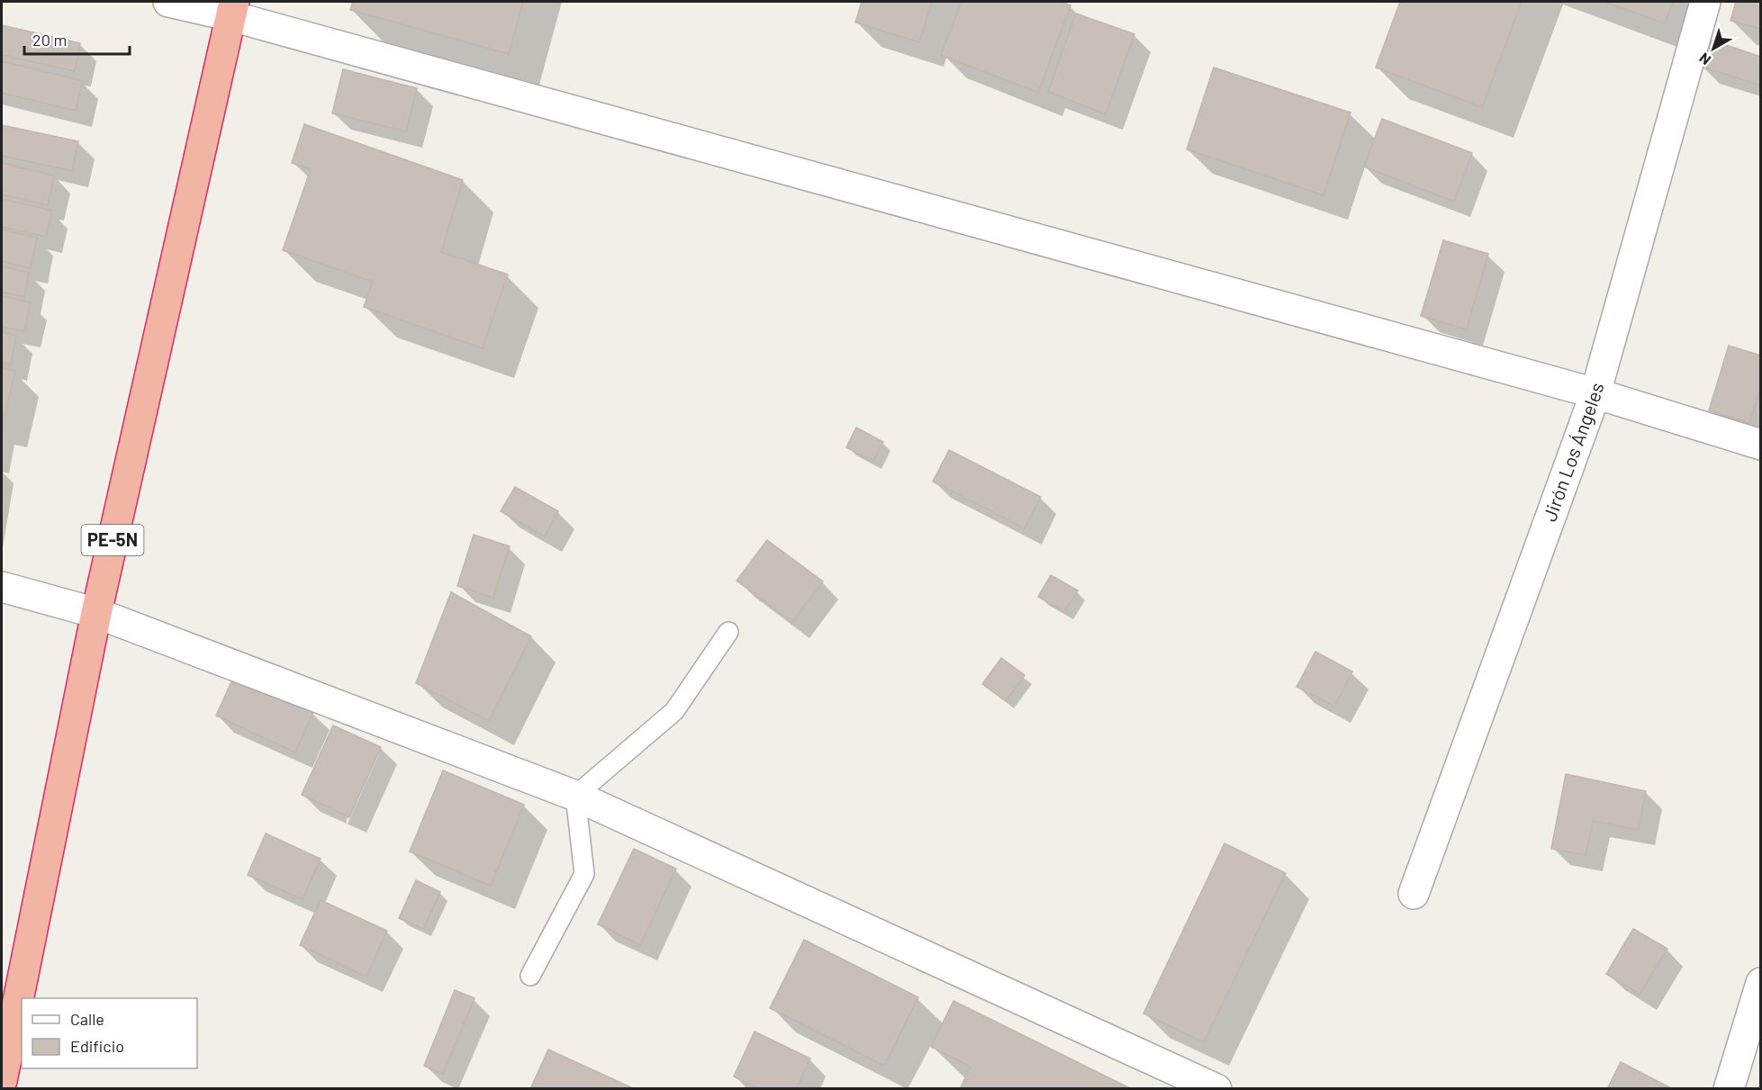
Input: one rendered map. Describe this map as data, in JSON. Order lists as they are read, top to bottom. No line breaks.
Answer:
{"streets":{"highway":["PE-5N"],"street":["Jirón Los Ángeles"]},"legend":["Calle","Edificio"],"scale_bar":"20 m","north":"bottom left"}
